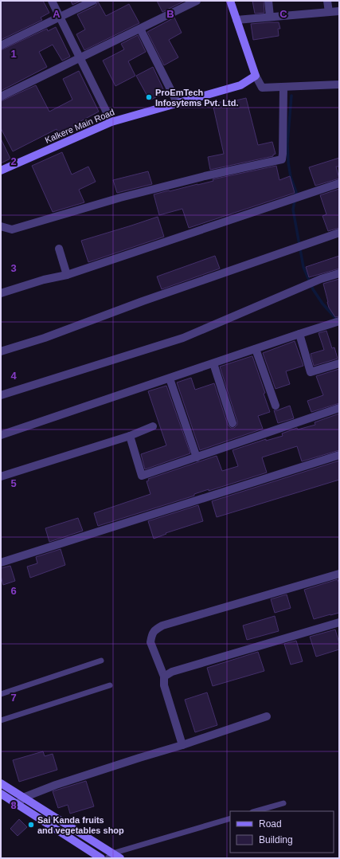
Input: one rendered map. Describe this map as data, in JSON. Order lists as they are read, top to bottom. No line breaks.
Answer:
{"streets":{"street":["Kalkere Main Road"]},"places":["ProEmTech Infosytems Pvt. Ltd.","Sai Kanda fruits and vegetables shop"],"legend":["Road","Building"],"grid":{"columns":["A","B","C"],"rows":["1","2","3","4","5","6","7","8"]}}
